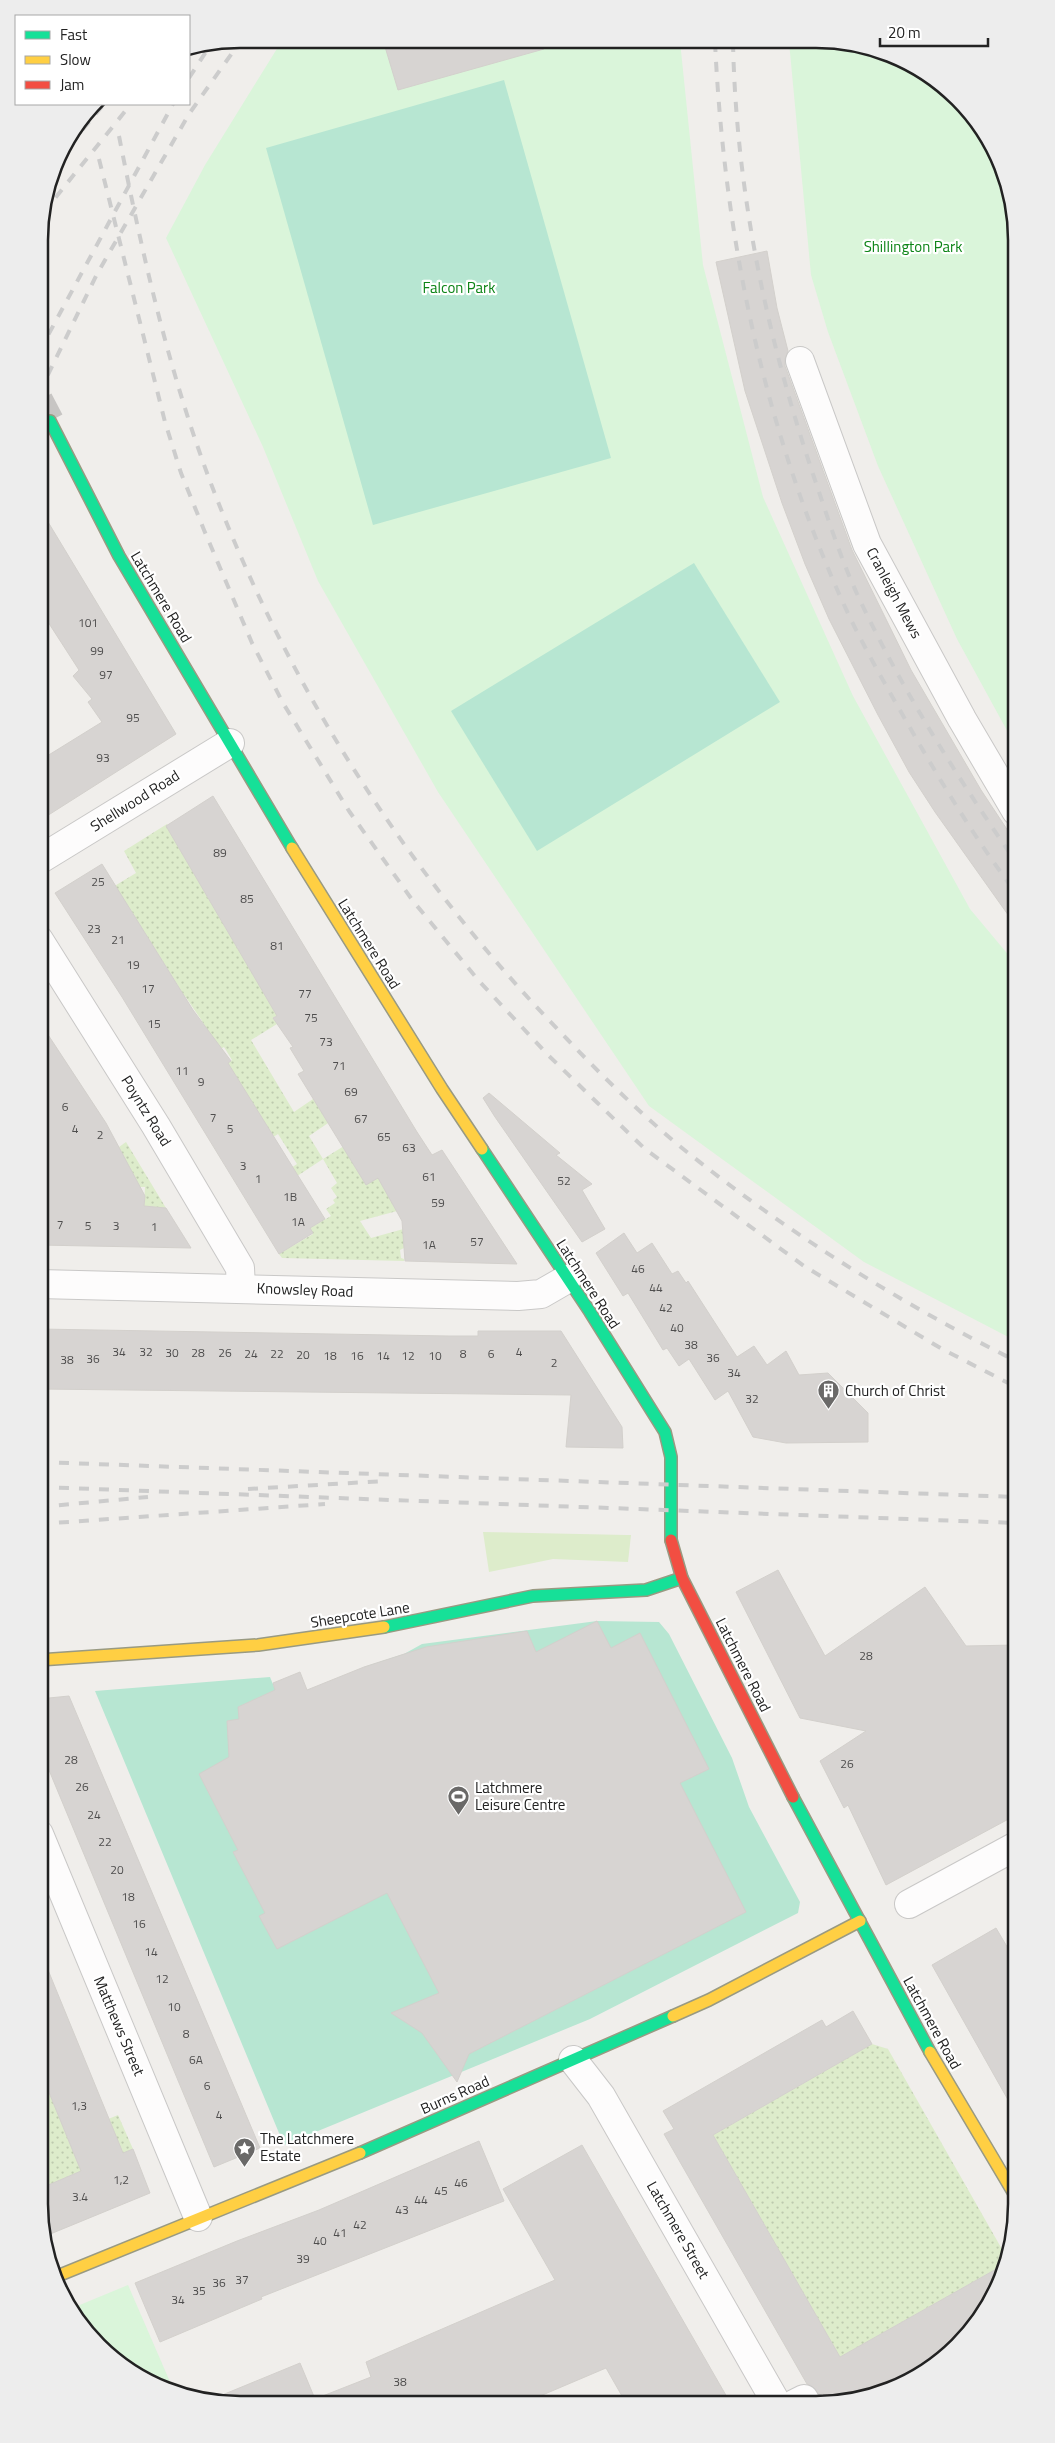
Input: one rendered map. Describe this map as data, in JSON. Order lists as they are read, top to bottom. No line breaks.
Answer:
{"streets":{"main road":["Latchmere Road","Sheepcote Lane","Burns Road"],"street":["Cranleigh Mews","Shellwood Road","Poyntz Road","Knowsley Road","Matthews Street","Latchmere Street"]},"crossings":[["Latchmere Road","Shellwood Road"],["Latchmere Road","Knowsley Road"],["Latchmere Road","Sheepcote Lane"],["Latchmere Road","Burns Road"],["Poyntz Road","Knowsley Road"],["Matthews Street","Burns Road"],["Burns Road","Latchmere Street"]],"parks":["Shillington Park","Falcon Park"],"places":{"building":["Church of Christ"],"sports":["Latchmere Leisure Centre"],"place":["The Latchmere Estate"]},"house_numbers":["101","99","97","95","93","89","25","85","23","21","81","19","17","77","75","15","73","71","11","9","69","6","7","67","4","5","2","65","63","3","61","1","52","1B","59","1A","7","5","3","1","57","1A","46","44","42","40","38","34","32","4","30","28","26","24","22","8","6","20","18","16","14","12","10","36","36","38","2","34","32","28","28","26","26","24","22","20","18","16","14","12","10","8","6A","6","1,3","4","1,2","46","45","3.4","44","43","42","41","40","39","37","36","35","34","38"],"legend":["Fast","Slow","Jam"],"scale_bar":"20 m"}
